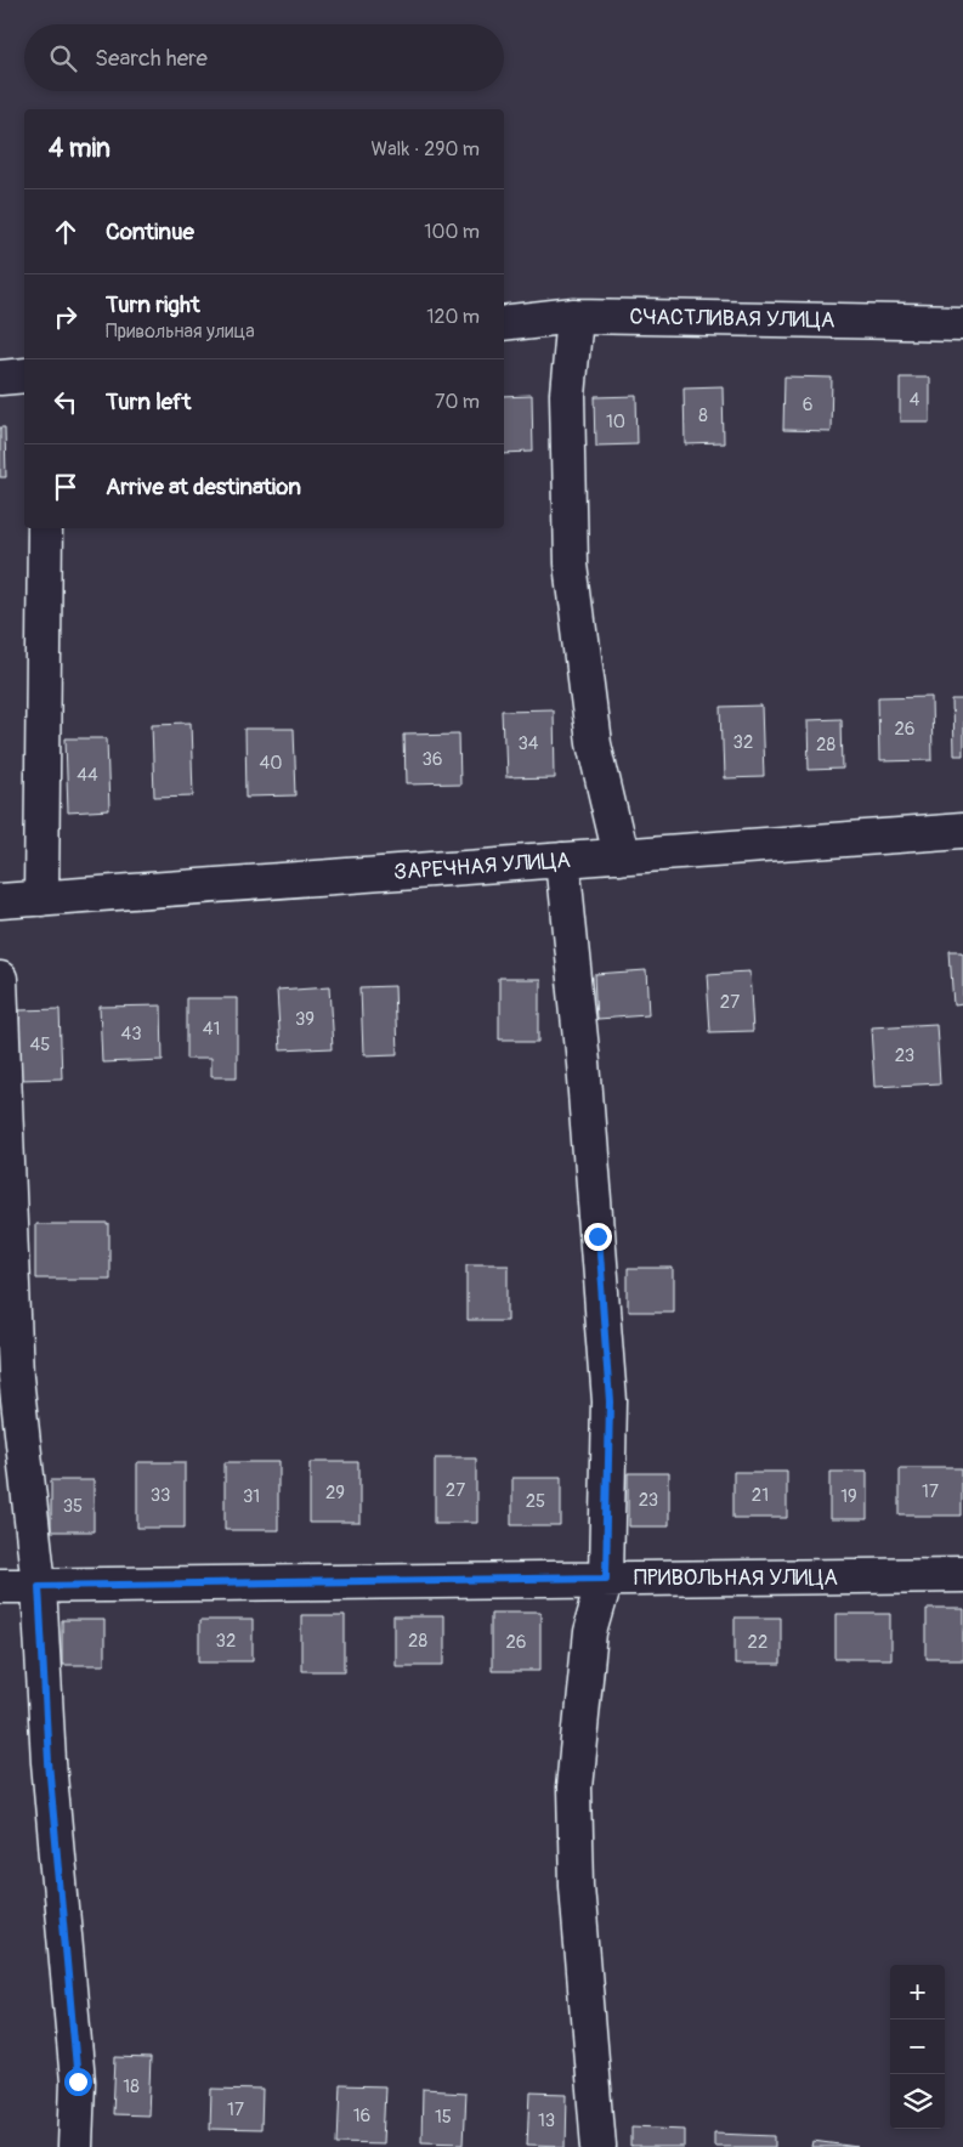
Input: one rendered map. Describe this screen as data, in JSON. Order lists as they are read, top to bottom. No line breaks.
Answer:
{"streets":{"street":["СЧАСТЛИВАЯ УЛИЦА","ЗАРЕЧНАЯ УЛИЦА","ПРИВОЛЬНАЯ УЛИЦА"]},"house_numbers":["4","6","8","10","26","32","34","28","36","40","44","27","39","41","43","45","23","27","17","29","33","21","31","19","23","25","35","32","28","26","22","18","17","16","15","13"],"page":{"search":"Search here","heading":["4 min","Walk · 290 m"],"list":[["Continue","100 m"],["Turn right","Привольная улица","120 m"],["Turn left","70 m"],"Arrive at destination"],"map_buttons":["+","−"]}}
